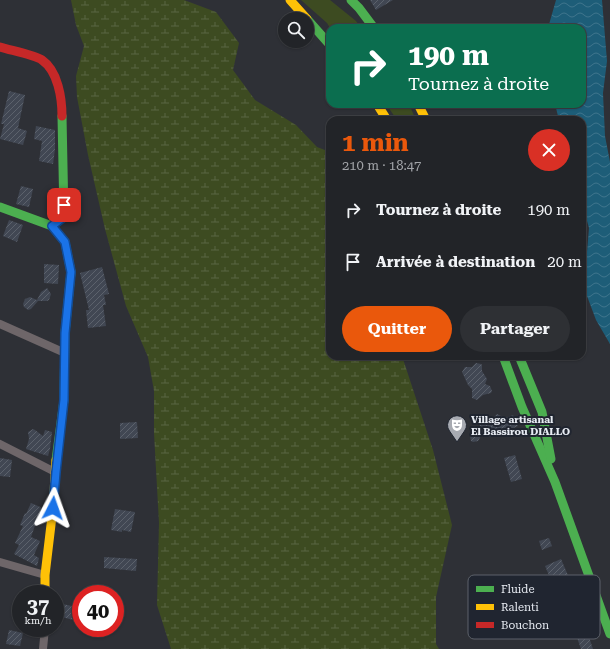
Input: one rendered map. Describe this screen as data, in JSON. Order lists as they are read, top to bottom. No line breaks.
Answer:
{"places":{"theatre":["Village artisanal El Bassirou DIALLO"]},"legend":["Fluide","Ralenti","Bouchon"],"page":{"turn":["190 m","Tournez à droite"],"heading":["1 min","210 m · 18:47"],"list":[{"name":"Tournez à droite","value":"190 m"},{"name":"Arrivée à destination","value":"20 m"}],"buttons":["Quitter","Partager"],"speed":"37 km/h","limit":"40"}}
